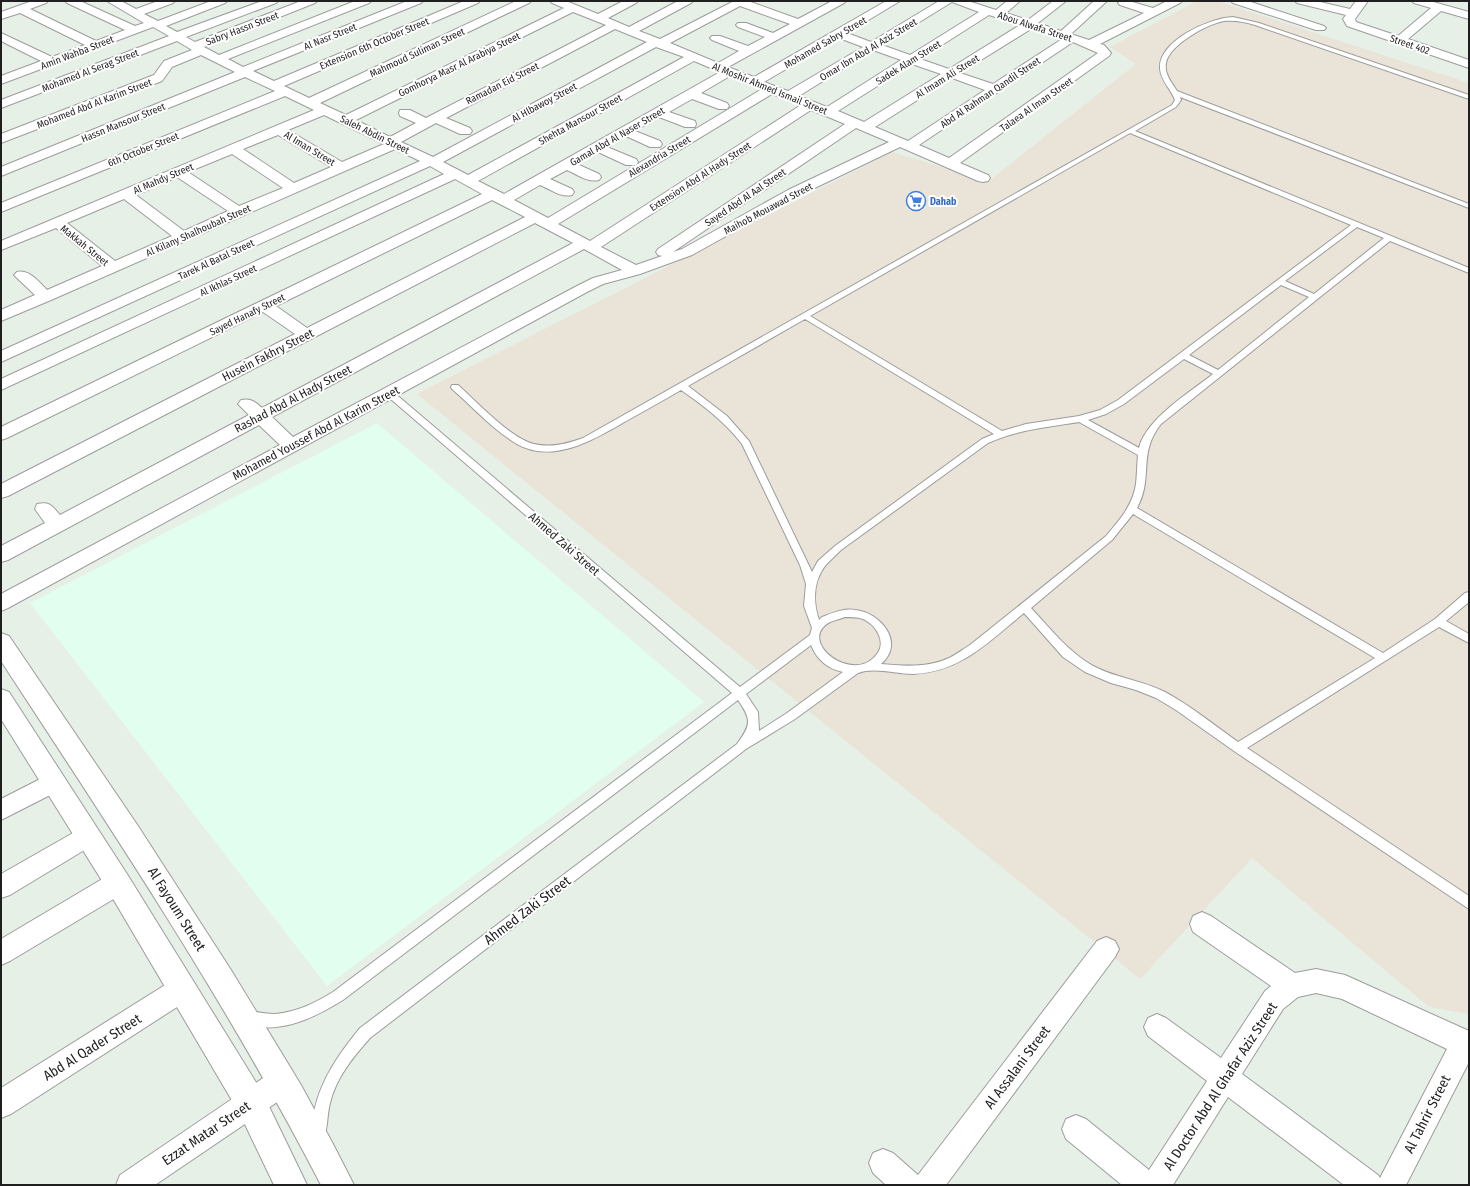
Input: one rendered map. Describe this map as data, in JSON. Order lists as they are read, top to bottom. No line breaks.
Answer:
{"streets":{"street":["Abou Alwafa Street","Sabry Hassn Street","Al Nasr Street","Mohamed Sabry Street","Extension 6th October Street","Street 402","Omar Ibn Abd Al Aziz Street","Amin Wahba Street","Mahmoud Suliman Street","Sadek Alam Street","Gomhorya Masr Al Arabiya Street","Mohamed Al Serag Street","Al Imam Ali Street","Ramadan Eid Street","Al Moshir Ahmed Ismail Street","Abd Al Rahman Qandil Street","Al Hlbawoy Street","Mohamed Abd Al Karim Street","Talaea Al Iman Street","Shehta Mansour Street","Hassn Mansour Street","Saleh Abdin Street","Gamal Abd Al Naser Street","Al Iman Street","6th October Street","Alexandria Street","Extension Abd Al Hady Street","Al Mahdy Street","Sayed Abd Al Aal Street","Maihob Mouawad Street","Al Kilany Shalhoubah Street","Makkah Street","Tarek Al Batal Street","Al Ikhlas Street","Sayed Hanafy Street","Husein Fakhry Street","Rashad Abd Al Hady Street","Mohamed Youssef Abd Al Karim Street","Al Fayoum Street","Abd Al Qader Street","Al Assalani Street","Al Doctor Abd Al Ghafar Aziz Street","Al Tahrir Street","Ezzat Matar Street"],"lane":["Ahmed Zaki Street"]},"crossings":[["Abou Alwafa Street","Sadek Alam Street"],["Abou Alwafa Street","Al Imam Ali Street"],["Abou Alwafa Street","Abd Al Rahman Qandil Street"],["Abou Alwafa Street","Talaea Al Iman Street"],["Sabry Hassn Street","Mohamed Abd Al Karim Street"],["Sabry Hassn Street","Saleh Abdin Street"],["Al Nasr Street","Hassn Mansour Street"],["Al Nasr Street","Saleh Abdin Street"],["Mohamed Sabry Street","Al Moshir Ahmed Ismail Street"],["Extension 6th October Street","Saleh Abdin Street"],["Extension 6th October Street","6th October Street"],["Omar Ibn Abd Al Aziz Street","Al Moshir Ahmed Ismail Street"],["Amin Wahba Street","Saleh Abdin Street"],["Mahmoud Suliman Street","Saleh Abdin Street"],["Sadek Alam Street","Al Moshir Ahmed Ismail Street"],["Gomhorya Masr Al Arabiya Street","Al Moshir Ahmed Ismail Street"],["Gomhorya Masr Al Arabiya Street","Saleh Abdin Street"],["Mohamed Al Serag Street","Saleh Abdin Street"],["Al Imam Ali Street","Al Moshir Ahmed Ismail Street"],["Al Imam Ali Street","Sayed Abd Al Aal Street"],["Ramadan Eid Street","Al Moshir Ahmed Ismail Street"],["Ramadan Eid Street","Saleh Abdin Street"],["Ramadan Eid Street","Al Kilany Shalhoubah Street"],["Al Moshir Ahmed Ismail Street","Abd Al Rahman Qandil Street"],["Al Moshir Ahmed Ismail Street","Al Hlbawoy Street"],["Al Moshir Ahmed Ismail Street","Talaea Al Iman Street"],["Al Moshir Ahmed Ismail Street","Shehta Mansour Street"],["Al Moshir Ahmed Ismail Street","Gamal Abd Al Naser Street"],["Al Moshir Ahmed Ismail Street","Alexandria Street"],["Al Moshir Ahmed Ismail Street","Extension Abd Al Hady Street"],["Al Moshir Ahmed Ismail Street","Sayed Abd Al Aal Street"],["Al Moshir Ahmed Ismail Street","Maihob Mouawad Street"],["Abd Al Rahman Qandil Street","Maihob Mouawad Street"],["Al Hlbawoy Street","Saleh Abdin Street"],["Al Hlbawoy Street","Tarek Al Batal Street"],["Mohamed Abd Al Karim Street","Saleh Abdin Street"],["Shehta Mansour Street","Saleh Abdin Street"],["Shehta Mansour Street","Al Ikhlas Street"],["Hassn Mansour Street","Saleh Abdin Street"],["Saleh Abdin Street","Gamal Abd Al Naser Street"],["Saleh Abdin Street","6th October Street"],["Saleh Abdin Street","Alexandria Street"],["Saleh Abdin Street","Extension Abd Al Hady Street"],["Saleh Abdin Street","Al Mahdy Street"],["Saleh Abdin Street","Sayed Abd Al Aal Street"],["Saleh Abdin Street","Maihob Mouawad Street"],["Saleh Abdin Street","Al Kilany Shalhoubah Street"],["Saleh Abdin Street","Tarek Al Batal Street"],["Saleh Abdin Street","Al Ikhlas Street"],["Saleh Abdin Street","Sayed Hanafy Street"],["Saleh Abdin Street","Husein Fakhry Street"],["Saleh Abdin Street","Rashad Abd Al Hady Street"],["Saleh Abdin Street","Mohamed Youssef Abd Al Karim Street"],["Gamal Abd Al Naser Street","Sayed Hanafy Street"],["Al Iman Street","Al Mahdy Street"],["Al Iman Street","Al Kilany Shalhoubah Street"],["Alexandria Street","Husein Fakhry Street"],["Extension Abd Al Hady Street","Rashad Abd Al Hady Street"],["Al Mahdy Street","Makkah Street"],["Sayed Abd Al Aal Street","Maihob Mouawad Street"],["Sayed Abd Al Aal Street","Mohamed Youssef Abd Al Karim Street"],["Maihob Mouawad Street","Mohamed Youssef Abd Al Karim Street"],["Al Kilany Shalhoubah Street","Makkah Street"],["Mohamed Youssef Abd Al Karim Street","Ahmed Zaki Street"],["Ahmed Zaki Street","Al Fayoum Street"],["Al Fayoum Street","Ezzat Matar Street"],["Al Doctor Abd Al Ghafar Aziz Street","Al Tahrir Street"]],"places":{"supermarket":["Dahab"]}}
